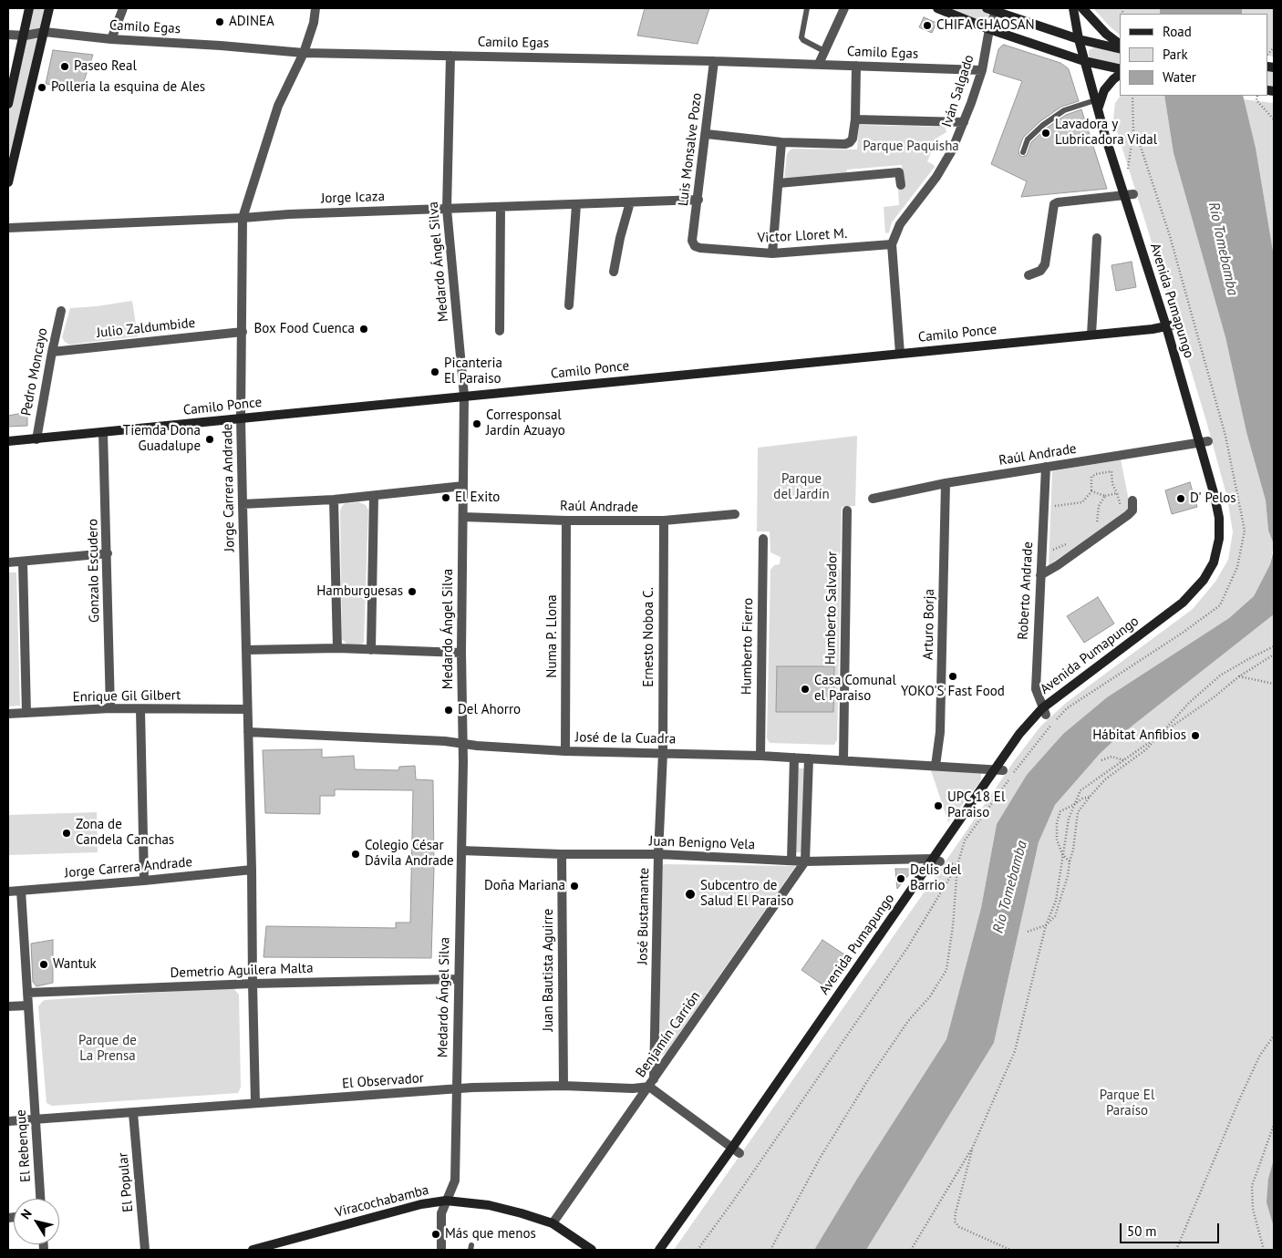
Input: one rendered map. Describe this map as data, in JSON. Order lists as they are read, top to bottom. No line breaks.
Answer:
{"streets":{"main road":["Avenida Pumapungo","Camilo Ponce","Viracochabamba"],"street":["Camilo Egas","Iván Salgado","Luis Monsalve Pozo","Jorge Icaza","Victor Lloret M.","Medardo Ángel Silva","Julio Zaldumbide","Pedro Moncayo","Raúl Andrade","Jorge Carrera Andrade","Gonzalo Escudero","Roberto Andrade","Humberto Salvador","Arturo Borja","Numa P. Llona","Ernesto Noboa C.","Humberto Fierro","Enrique Gil Gilbert","José de la Cuadra","Juan Benigno Vela","José Bustamante","Juan Bautista Aguirre","Demetrio Aguilera Malta","Benjamín Carrión","El Observador","El Rebenque","El Popular"]},"crossings":[["Camilo Egas","Iván Salgado"],["Camilo Egas","Luis Monsalve Pozo"],["Camilo Egas","Medardo Ángel Silva"],["Camilo Egas","Jorge Carrera Andrade"],["Iván Salgado","Victor Lloret M."],["Iván Salgado","Camilo Ponce"],["Luis Monsalve Pozo","Jorge Icaza"],["Luis Monsalve Pozo","Victor Lloret M."],["Jorge Icaza","Medardo Ángel Silva"],["Jorge Icaza","Jorge Carrera Andrade"],["Medardo Ángel Silva","Camilo Ponce"],["Medardo Ángel Silva","Raúl Andrade"],["Medardo Ángel Silva","José de la Cuadra"],["Medardo Ángel Silva","Juan Benigno Vela"],["Medardo Ángel Silva","Demetrio Aguilera Malta"],["Medardo Ángel Silva","El Observador"],["Medardo Ángel Silva","Viracochabamba"],["Avenida Pumapungo","Camilo Ponce"],["Avenida Pumapungo","Raúl Andrade"],["Avenida Pumapungo","Roberto Andrade"],["Avenida Pumapungo","José de la Cuadra"],["Avenida Pumapungo","Juan Benigno Vela"],["Julio Zaldumbide","Pedro Moncayo"],["Julio Zaldumbide","Jorge Carrera Andrade"],["Camilo Ponce","Pedro Moncayo"],["Camilo Ponce","Jorge Carrera Andrade"],["Camilo Ponce","Gonzalo Escudero"],["Raúl Andrade","Roberto Andrade"],["Raúl Andrade","Arturo Borja"],["Raúl Andrade","Numa P. Llona"],["Raúl Andrade","Ernesto Noboa C."],["Jorge Carrera Andrade","Enrique Gil Gilbert"],["Jorge Carrera Andrade","José de la Cuadra"],["Jorge Carrera Andrade","Demetrio Aguilera Malta"],["Jorge Carrera Andrade","El Observador"],["Jorge Carrera Andrade","El Rebenque"],["Gonzalo Escudero","Enrique Gil Gilbert"],["Humberto Salvador","José de la Cuadra"],["Arturo Borja","José de la Cuadra"],["Numa P. Llona","José de la Cuadra"],["Ernesto Noboa C.","José de la Cuadra"],["Ernesto Noboa C.","José Bustamante"],["Humberto Fierro","José de la Cuadra"],["José de la Cuadra","José Bustamante"],["Juan Benigno Vela","José Bustamante"],["Juan Benigno Vela","Juan Bautista Aguirre"],["Juan Benigno Vela","Benjamín Carrión"],["José Bustamante","Benjamín Carrión"],["José Bustamante","El Observador"],["Juan Bautista Aguirre","El Observador"],["Demetrio Aguilera Malta","El Rebenque"],["Benjamín Carrión","El Observador"],["Benjamín Carrión","Viracochabamba"],["El Observador","El Rebenque"],["El Observador","El Popular"]],"water":["Río Tomebamba"],"parks":["Parque Paquisha","Parque del Jardín","Parque de La Prensa","Parque El Paraíso"],"places":["ADINEA","CHIFA CHAOSAN","Paseo Real","Polleria la esquina de Ales","Lavadora y Lubricadora Vidal","Box Food Cuenca","Picanteria El Paraiso","Corresponsal Jardín Azuayo","Tiemda Dona Guadalupe","El Exito","D' Pelos","Hamburguesas","YOKO'S Fast Food","Casa Comunal el Paraiso","Del Ahorro","Hábitat Anfibios","UPC 18 El Paraiso","Zona de Candela Canchas","Colegio César Dávila Andrade","Delis del Barrio","Doña Mariana","Subcentro de Salud El Paraiso","Wantuk","Más que menos"],"legend":["Road","Park","Water"],"scale_bar":"50 m","north":"top left"}
